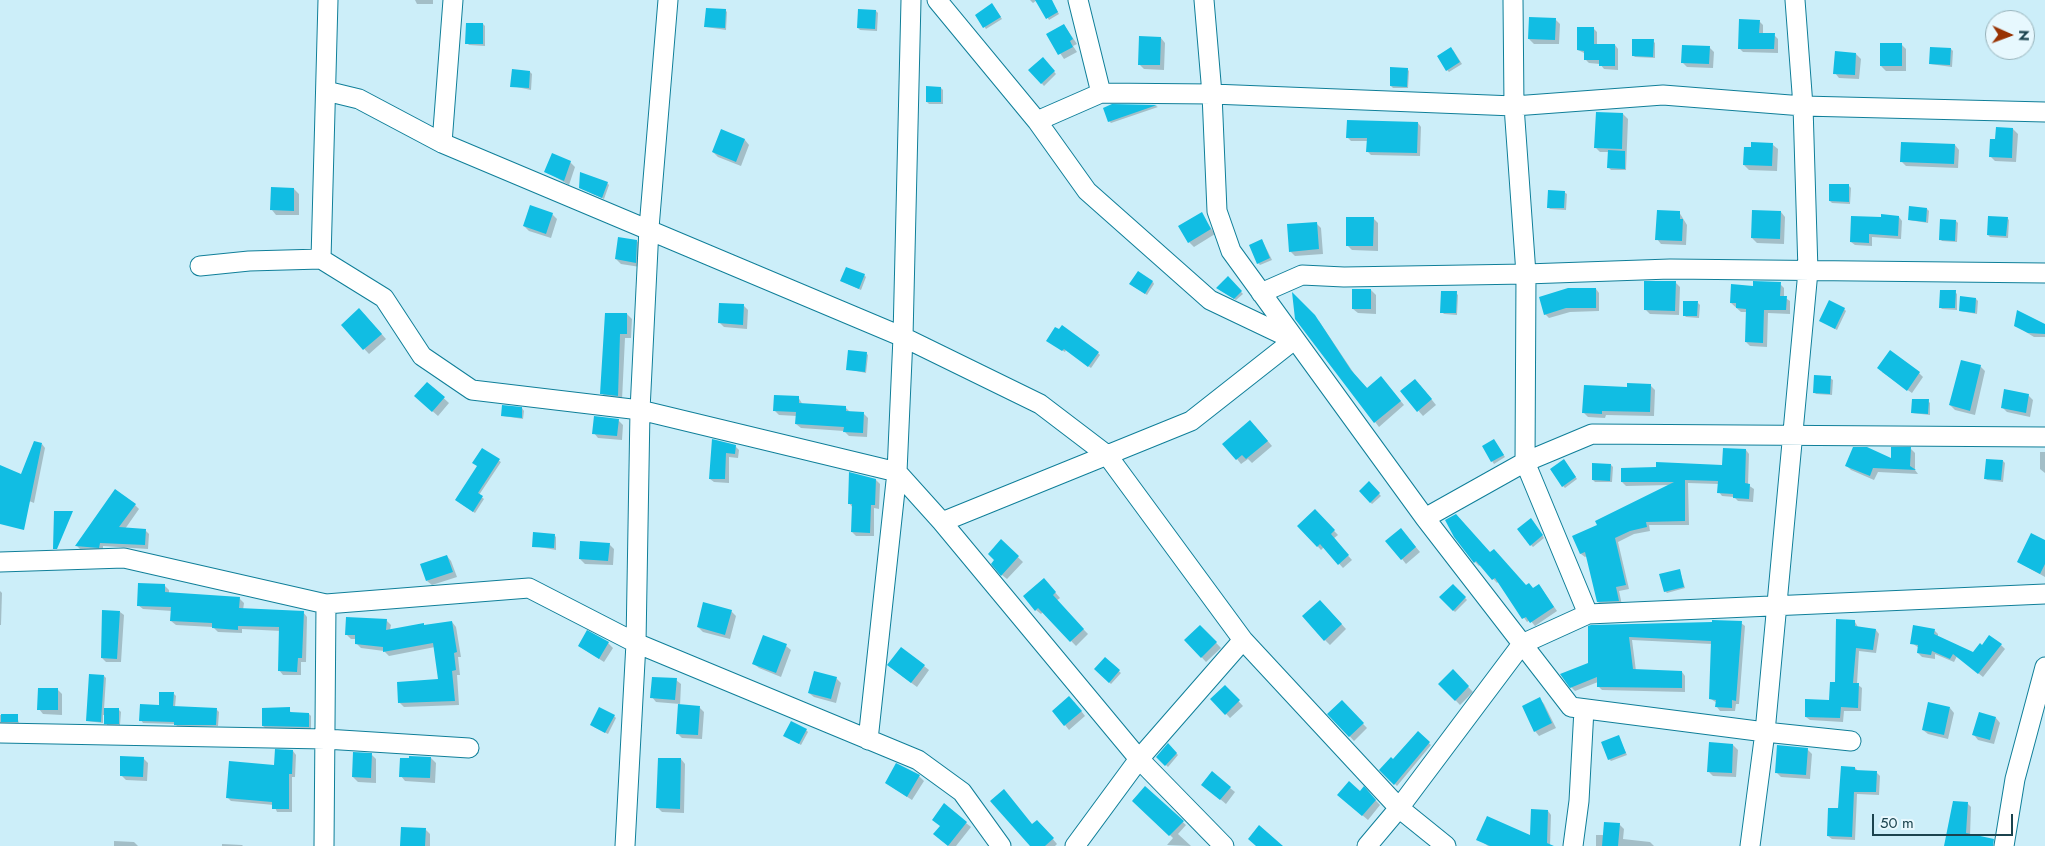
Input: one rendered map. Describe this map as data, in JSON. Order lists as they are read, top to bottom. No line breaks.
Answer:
{"scale_bar":"50 m","north":"right"}
